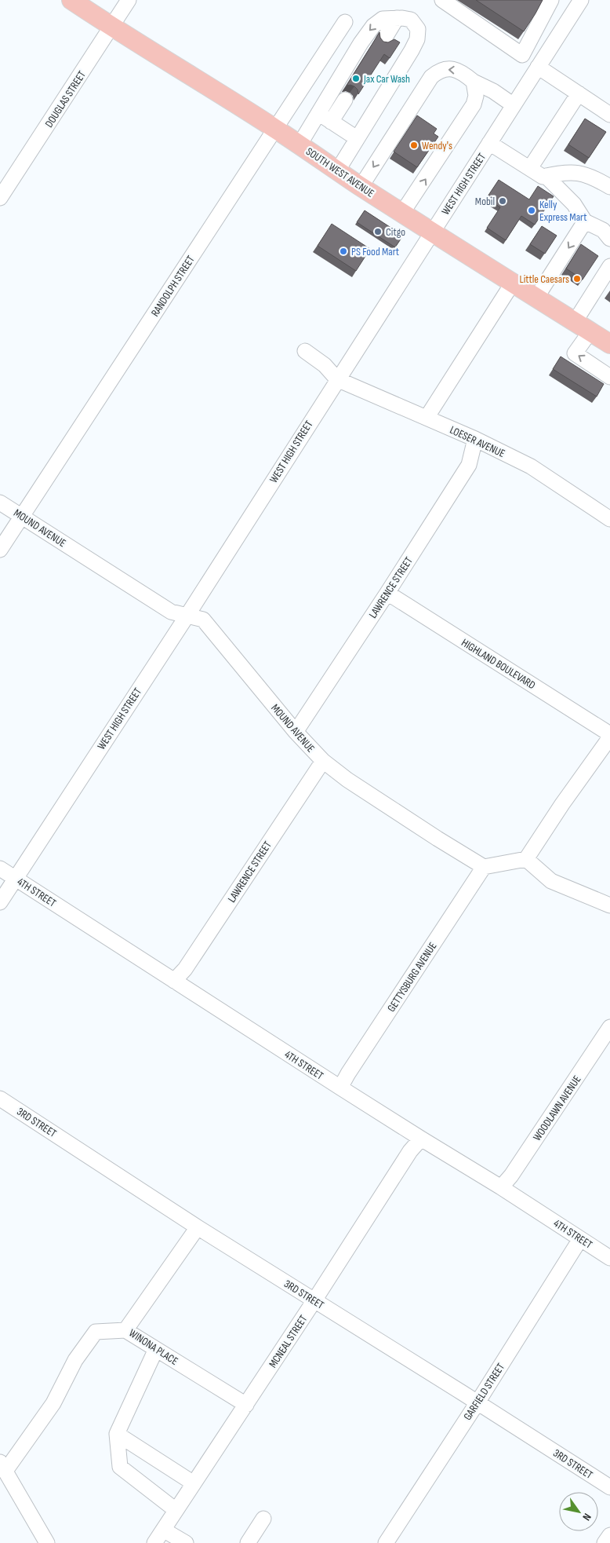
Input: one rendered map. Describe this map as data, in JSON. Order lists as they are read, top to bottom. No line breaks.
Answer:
{"streets":{"main road":["SOUTH WEST AVENUE"],"street":["DOUGLAS STREET","WEST HIGH STREET","RANDOLPH STREET","LOESER AVENUE","MOUND AVENUE","LAWRENCE STREET","HIGHLAND BOULEVARD","4TH STREET","GETTYSBURG AVENUE","WOODLAWN AVENUE","3RD STREET","MCNEAL STREET","WINONA PLACE","GARFIELD STREET"]},"crossings":[["DOUGLAS STREET","SOUTH WEST AVENUE"],["SOUTH WEST AVENUE","WEST HIGH STREET"],["SOUTH WEST AVENUE","RANDOLPH STREET"],["WEST HIGH STREET","LOESER AVENUE"],["WEST HIGH STREET","MOUND AVENUE"],["WEST HIGH STREET","4TH STREET"],["RANDOLPH STREET","MOUND AVENUE"],["LOESER AVENUE","LAWRENCE STREET"],["MOUND AVENUE","LAWRENCE STREET"],["MOUND AVENUE","GETTYSBURG AVENUE"],["LAWRENCE STREET","HIGHLAND BOULEVARD"],["LAWRENCE STREET","4TH STREET"],["4TH STREET","GETTYSBURG AVENUE"],["4TH STREET","WOODLAWN AVENUE"],["4TH STREET","MCNEAL STREET"],["4TH STREET","GARFIELD STREET"],["3RD STREET","MCNEAL STREET"],["3RD STREET","WINONA PLACE"],["3RD STREET","GARFIELD STREET"],["MCNEAL STREET","WINONA PLACE"]],"places":["Jax Car Wash","Wendy's","Mobil","Kelly Express Mart","Citgo","PS Food Mart","Little Caesars"],"north":"bottom right"}
